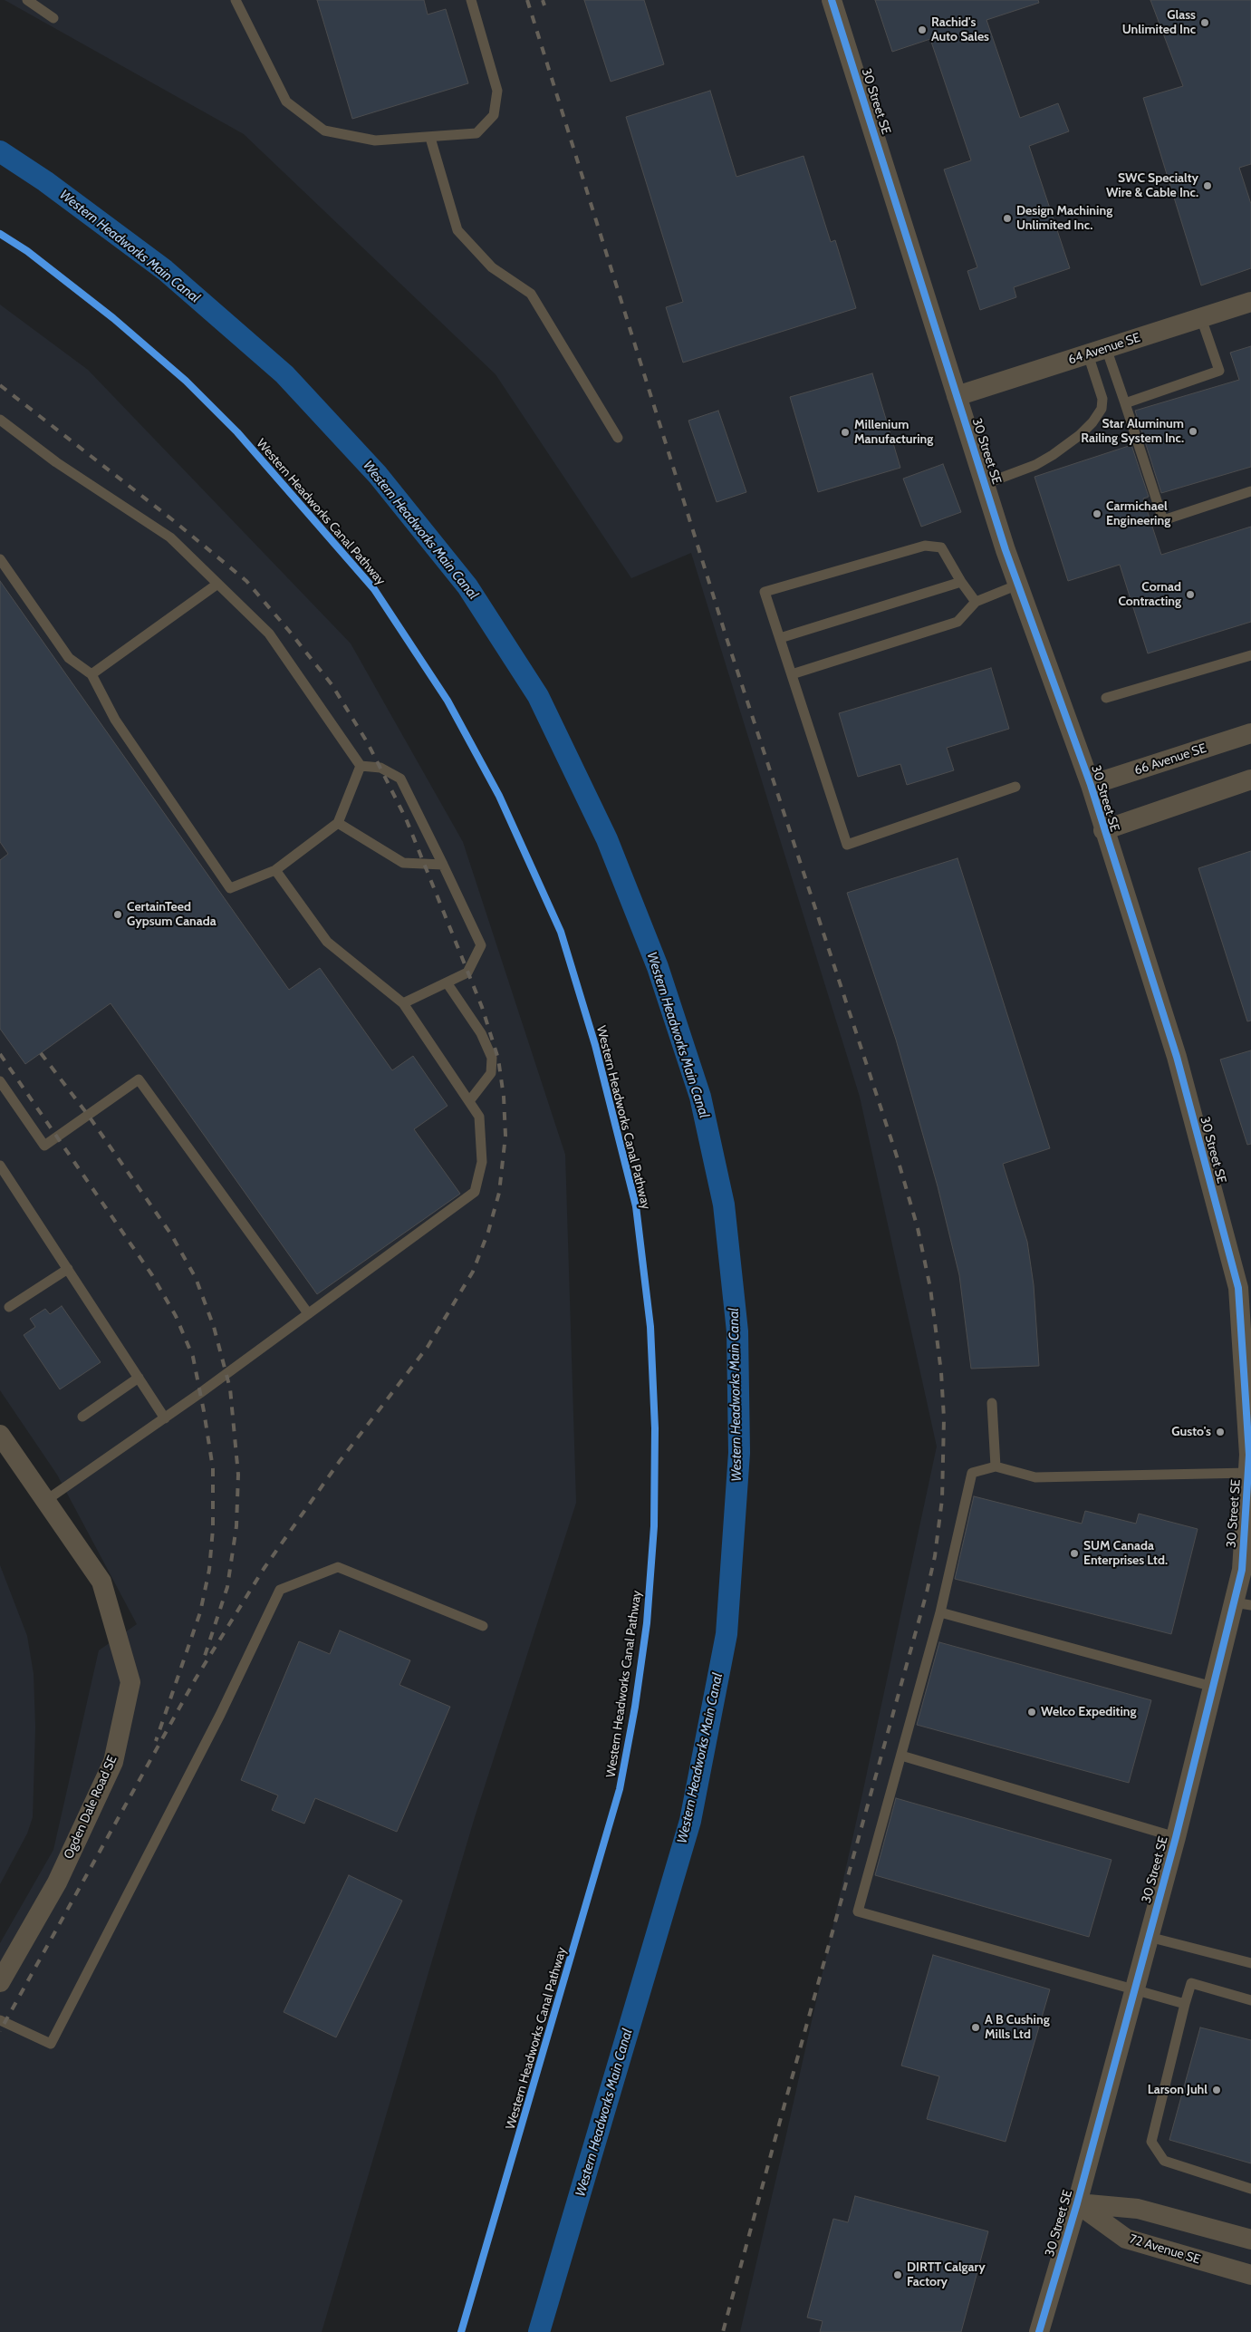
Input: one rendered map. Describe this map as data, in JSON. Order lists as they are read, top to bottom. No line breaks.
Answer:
{"streets":{"street":["30 Street SE","64 Avenue SE","66 Avenue SE","Ogden Dale Road SE","72 Avenue SE"],"cycle path":["Western Headworks Canal Pathway"]},"crossings":[["30 Street SE","64 Avenue SE"],["30 Street SE","66 Avenue SE"],["30 Street SE","72 Avenue SE"]],"water":["Western Headworks Main Canal"],"places":["Glass Unlimited Inc","Rachid's Auto Sales","SWC Specialty Wire & Cable Inc.","Design Machining Unlimited Inc.","Star Aluminum Railing System Inc.","Millenium Manufacturing","Carmichael Engineering","Cornad Contracting","CertainTeed Gypsum Canada","Gusto's","SUM Canada Enterprises Ltd.","Welco Expediting","A B Cushing Mills Ltd","Larson Juhl","DIRTT Calgary Factory"]}
